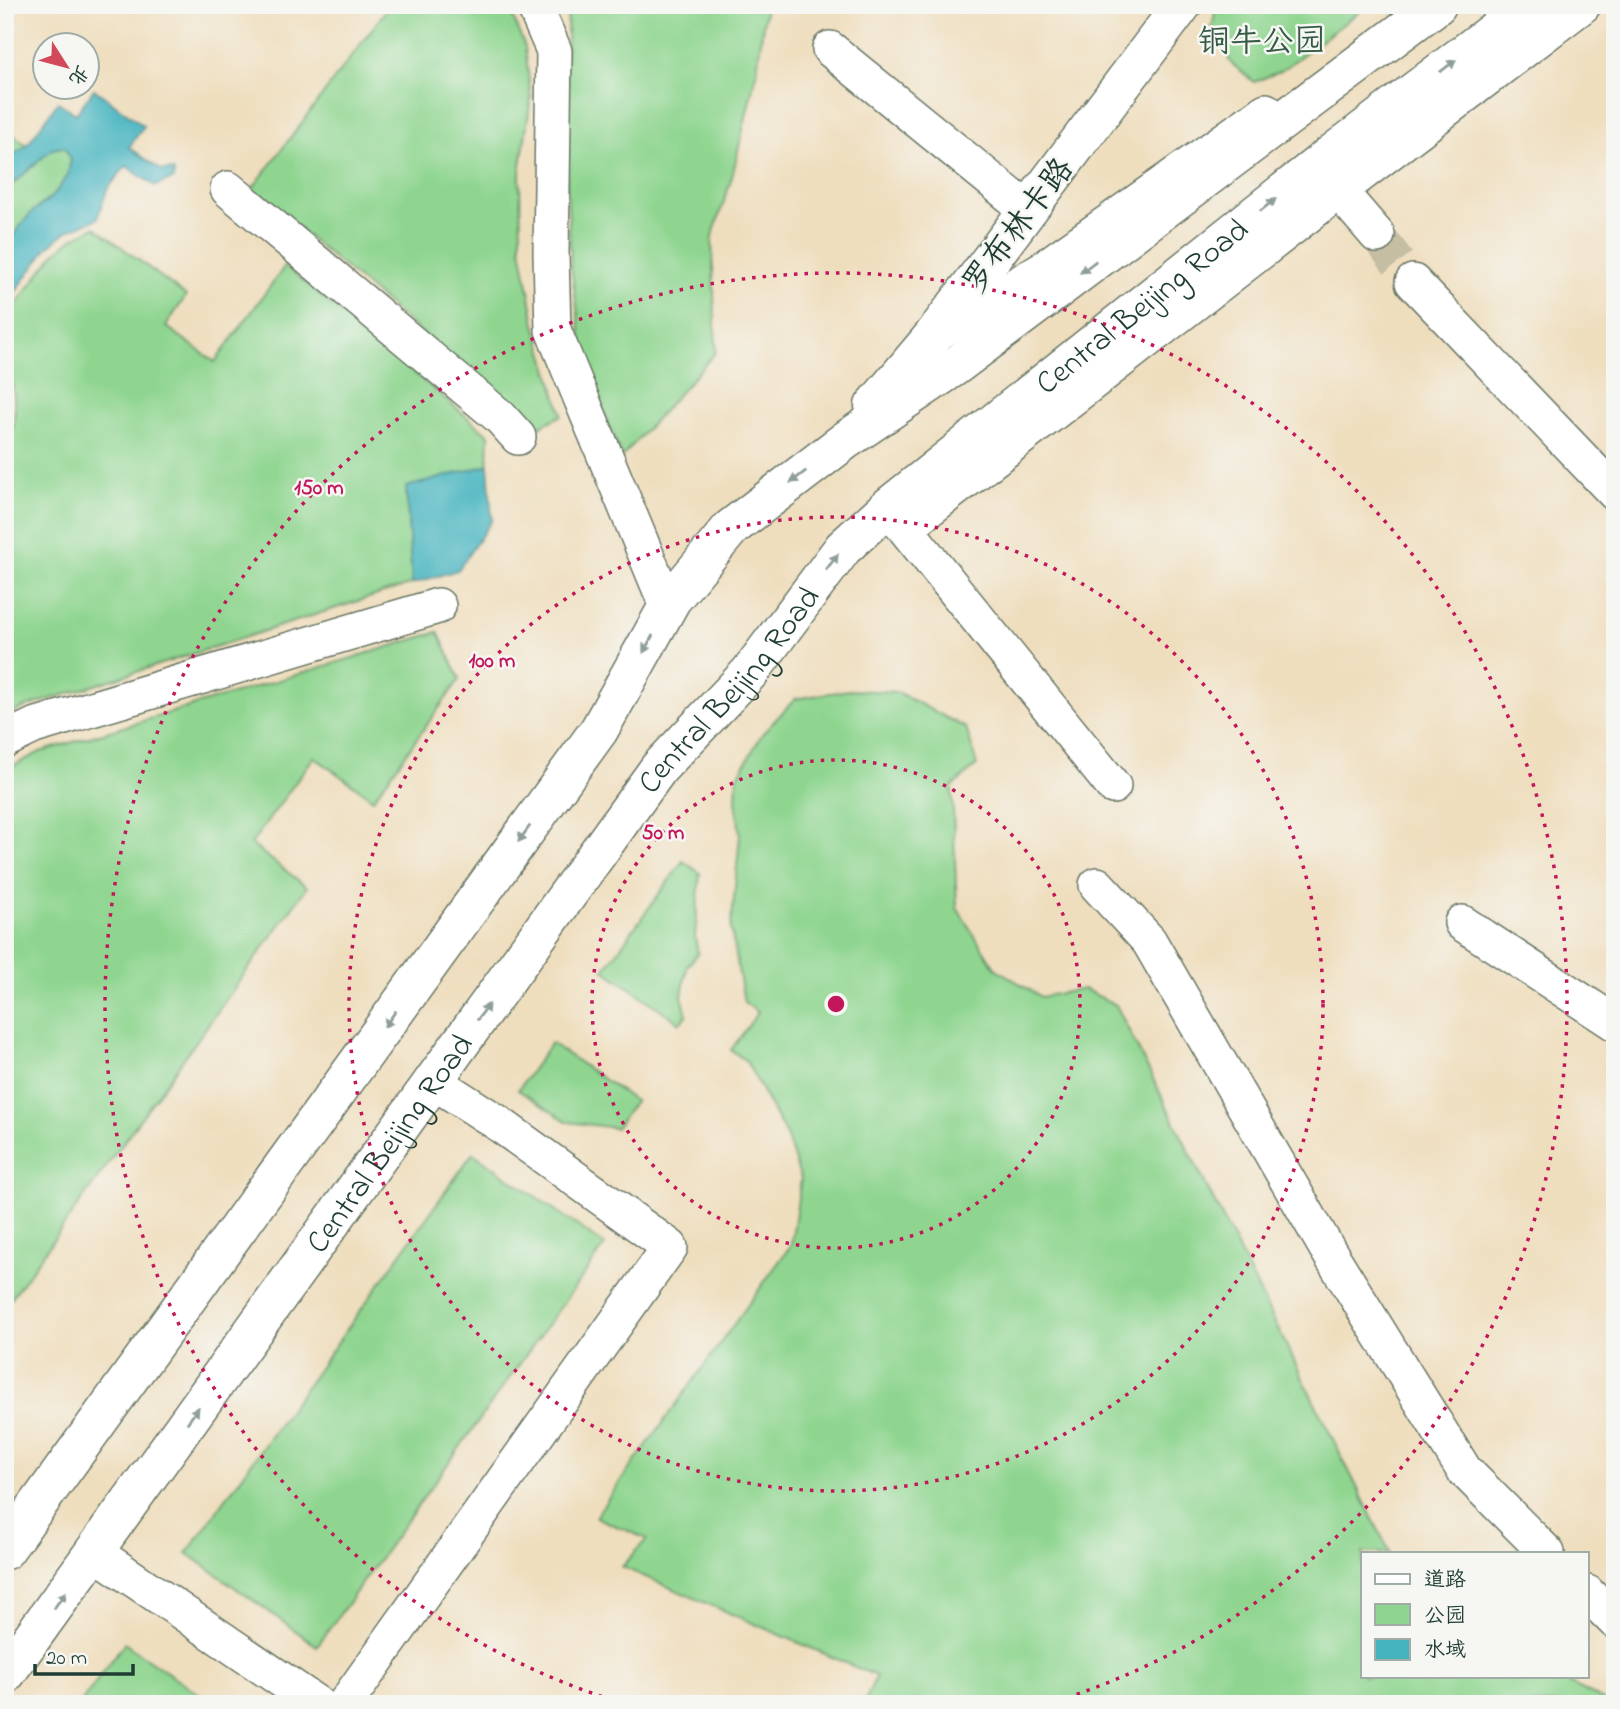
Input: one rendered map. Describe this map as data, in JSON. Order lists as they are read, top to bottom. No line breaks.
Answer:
{"streets":{"main road":["罗布林卡路","Central Beijing Road"]},"crossings":[["罗布林卡路","Central Beijing Road"]],"parks":["铜牛公园"],"legend":["道路","公园","水域"],"scale_bar":"20 m","north":"bottom right","rings":["150 m","100 m","50 m"]}
